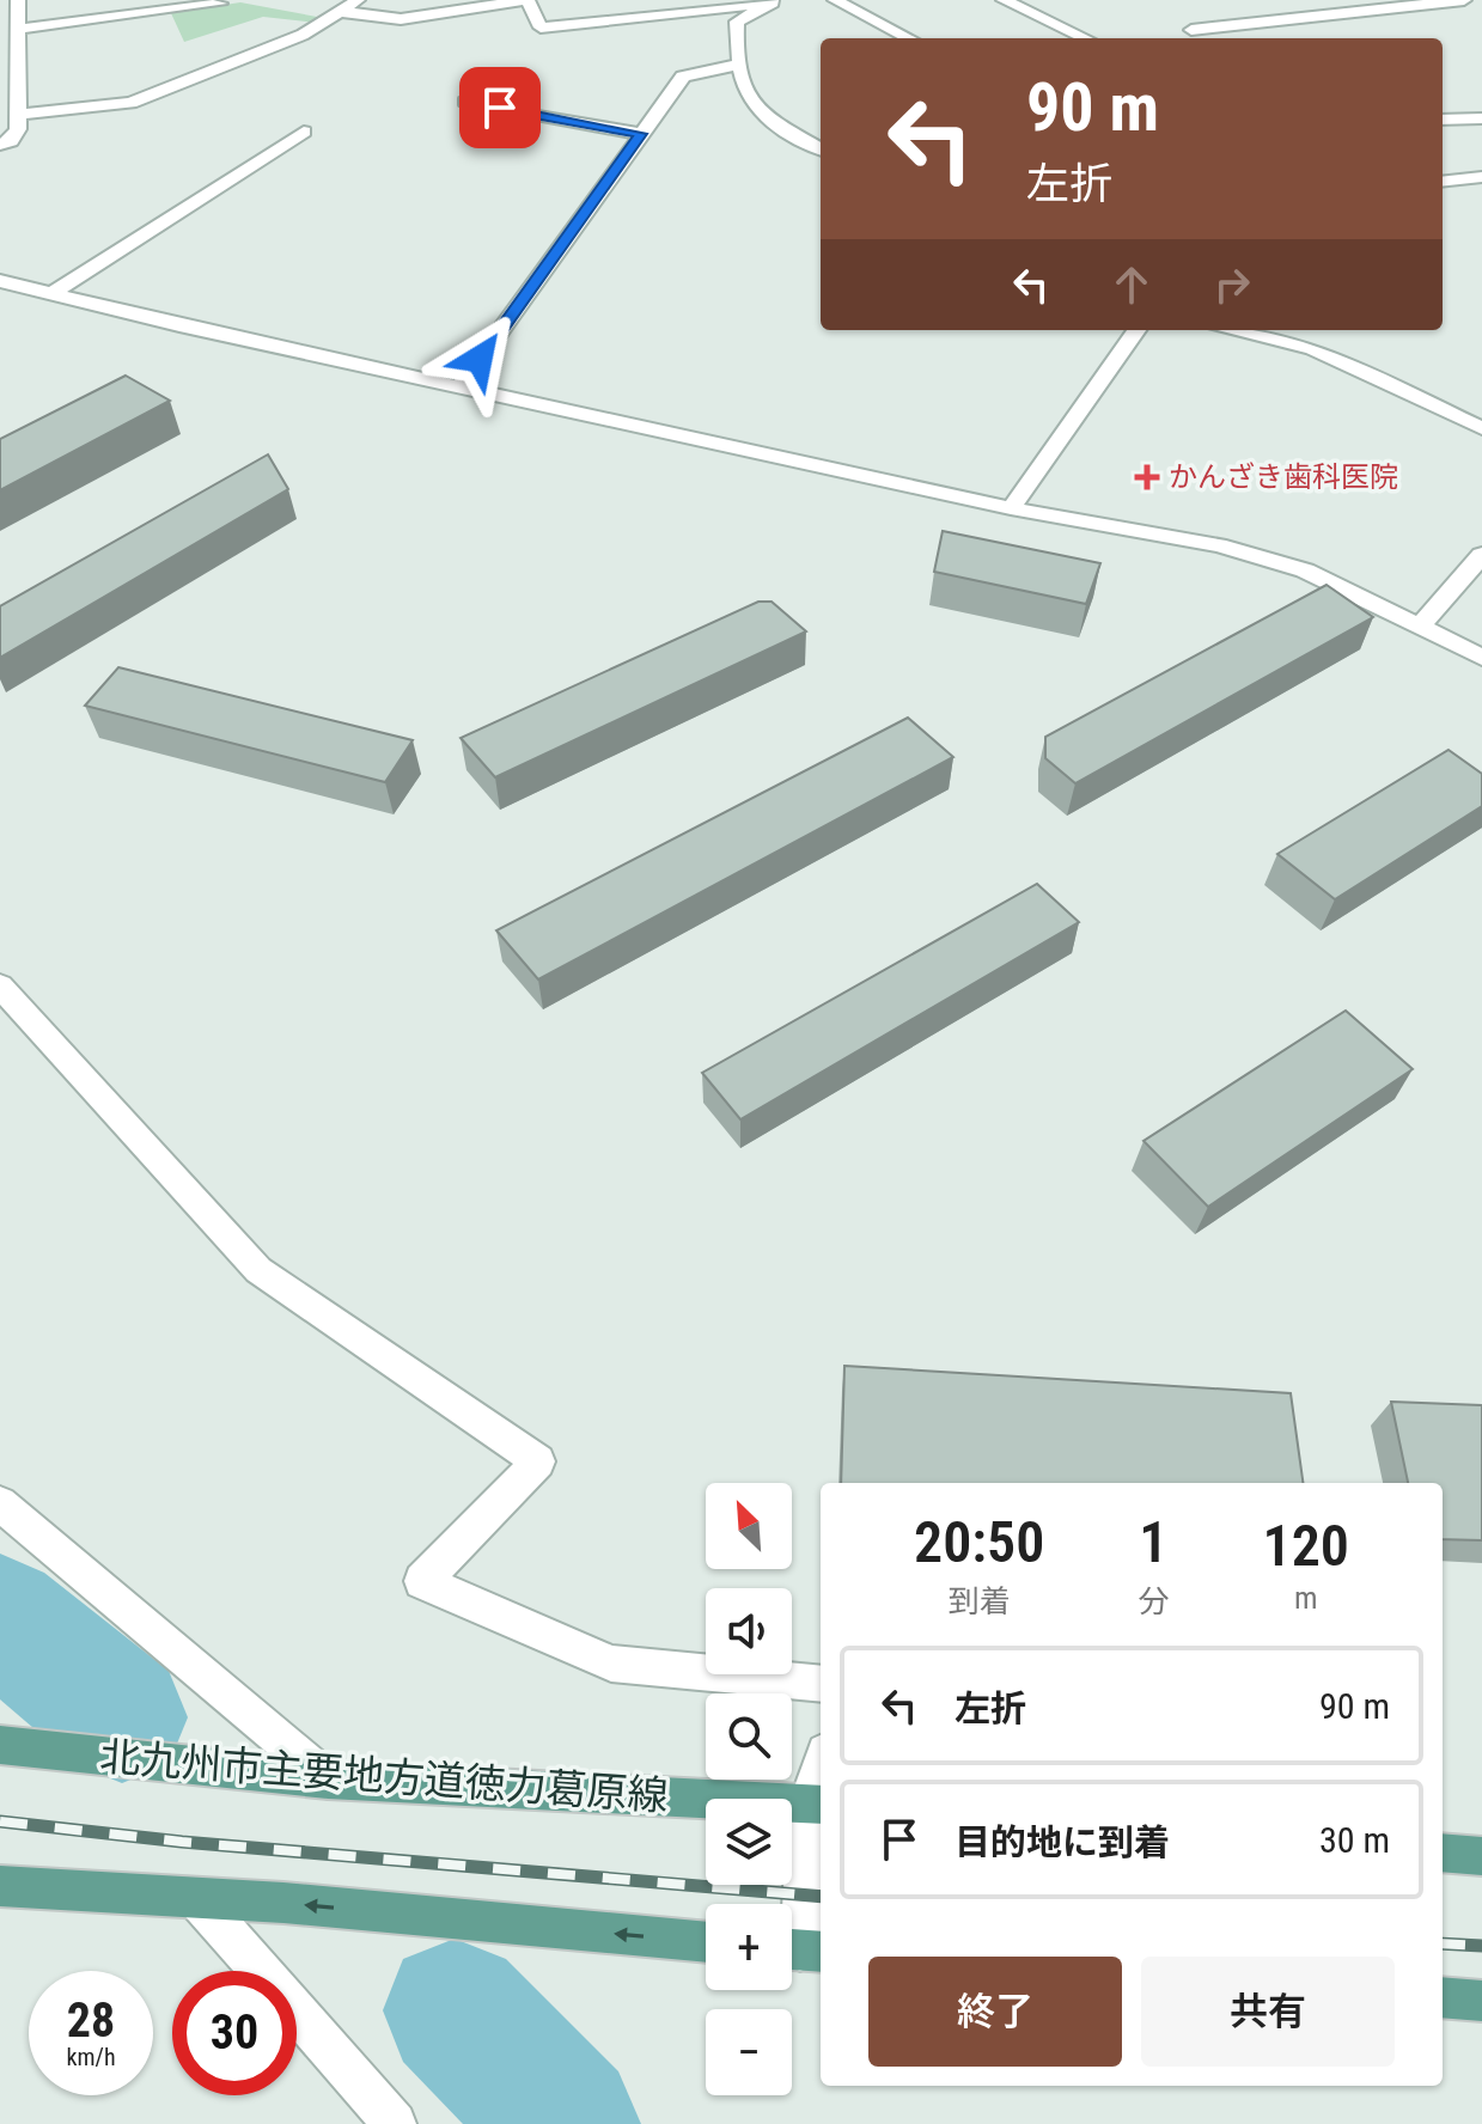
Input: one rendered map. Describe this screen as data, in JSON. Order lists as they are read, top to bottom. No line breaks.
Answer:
{"streets":{"main road":["北九州市主要地方道徳力葛原線"]},"places":{"health":["かんざき歯科医院"]},"north":"top left","page":{"turn":["90 m","左折"],"map_buttons":["+","−"],"eta":["20:50","到着","1","分","120","m"],"list":[{"name":"左折","value":"90 m"},{"name":"目的地に到着","value":"30 m"}],"buttons":["終了","共有"],"speed":"28 km/h","limit":"30"}}
